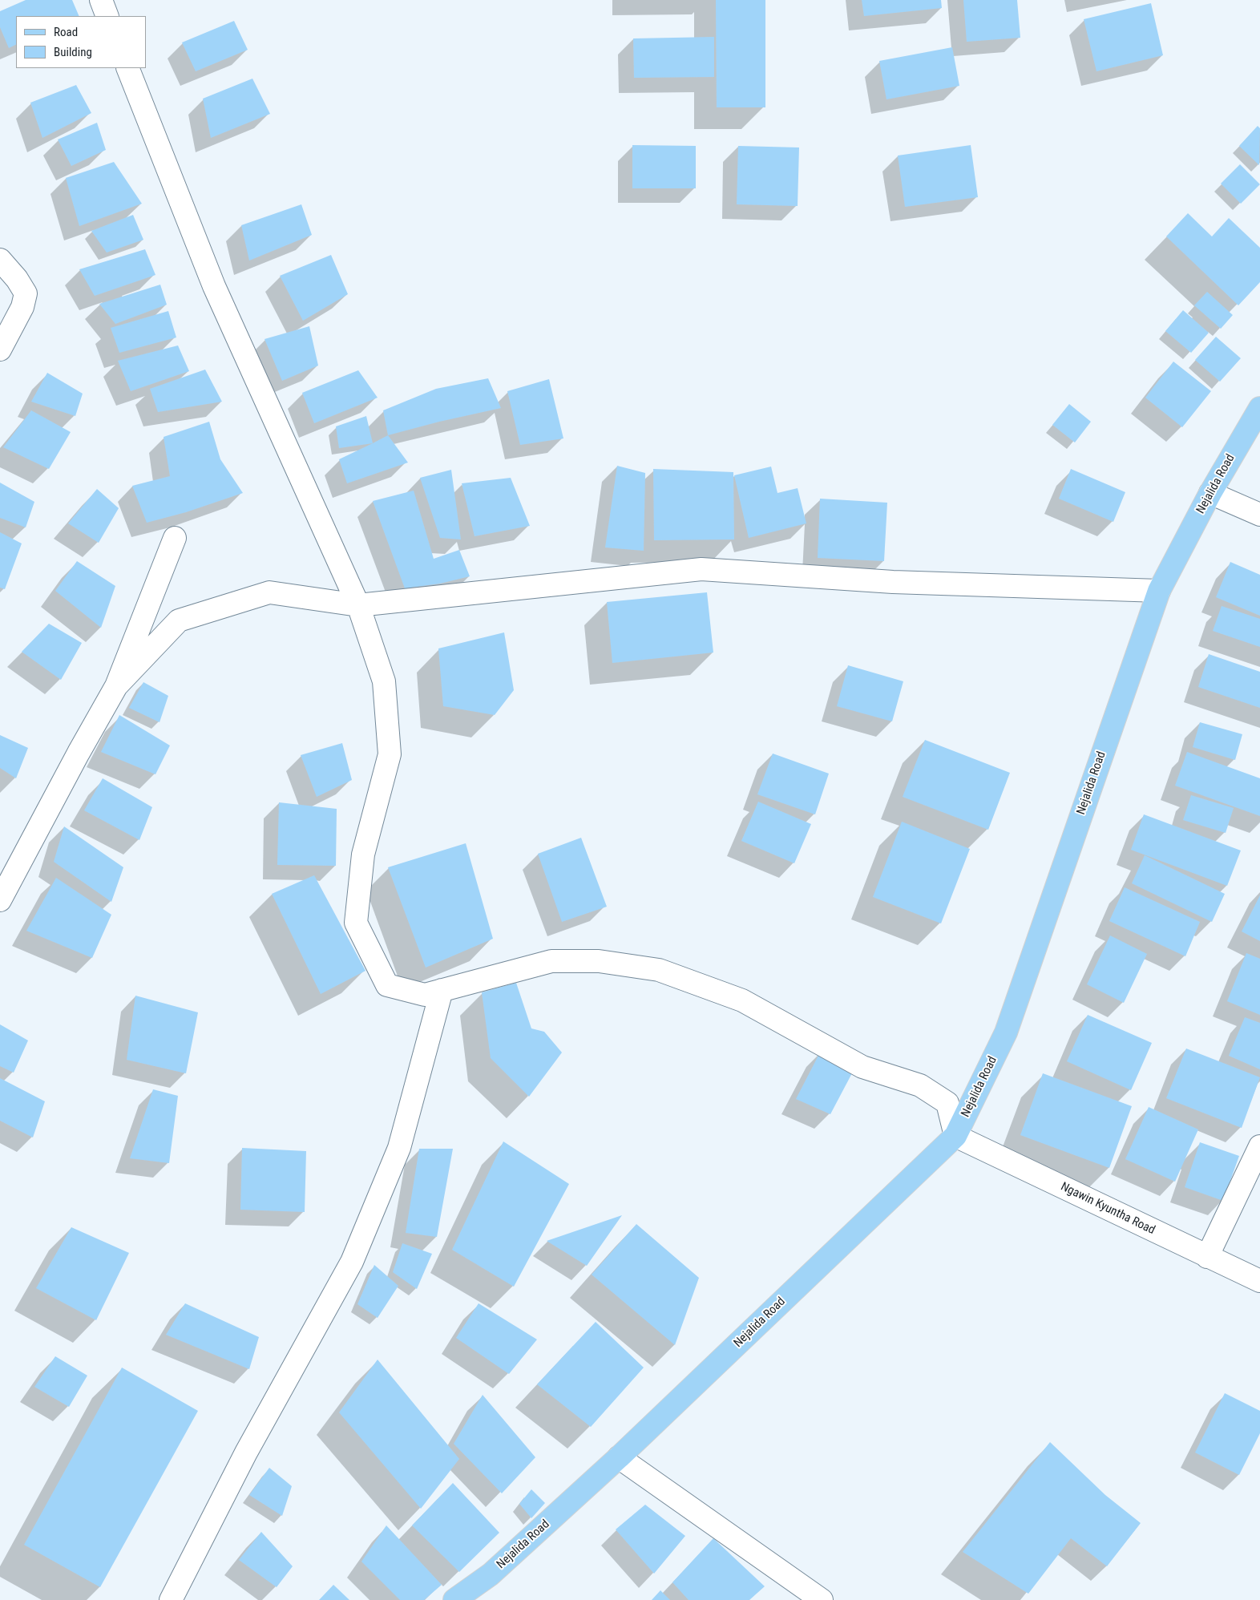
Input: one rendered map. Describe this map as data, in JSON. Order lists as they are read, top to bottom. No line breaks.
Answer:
{"streets":{"main road":["Nejalida Road"],"street":["Ngawin Kyuntha Road"]},"crossings":[["Nejalida Road","Ngawin Kyuntha Road"]],"legend":["Road","Building"]}
